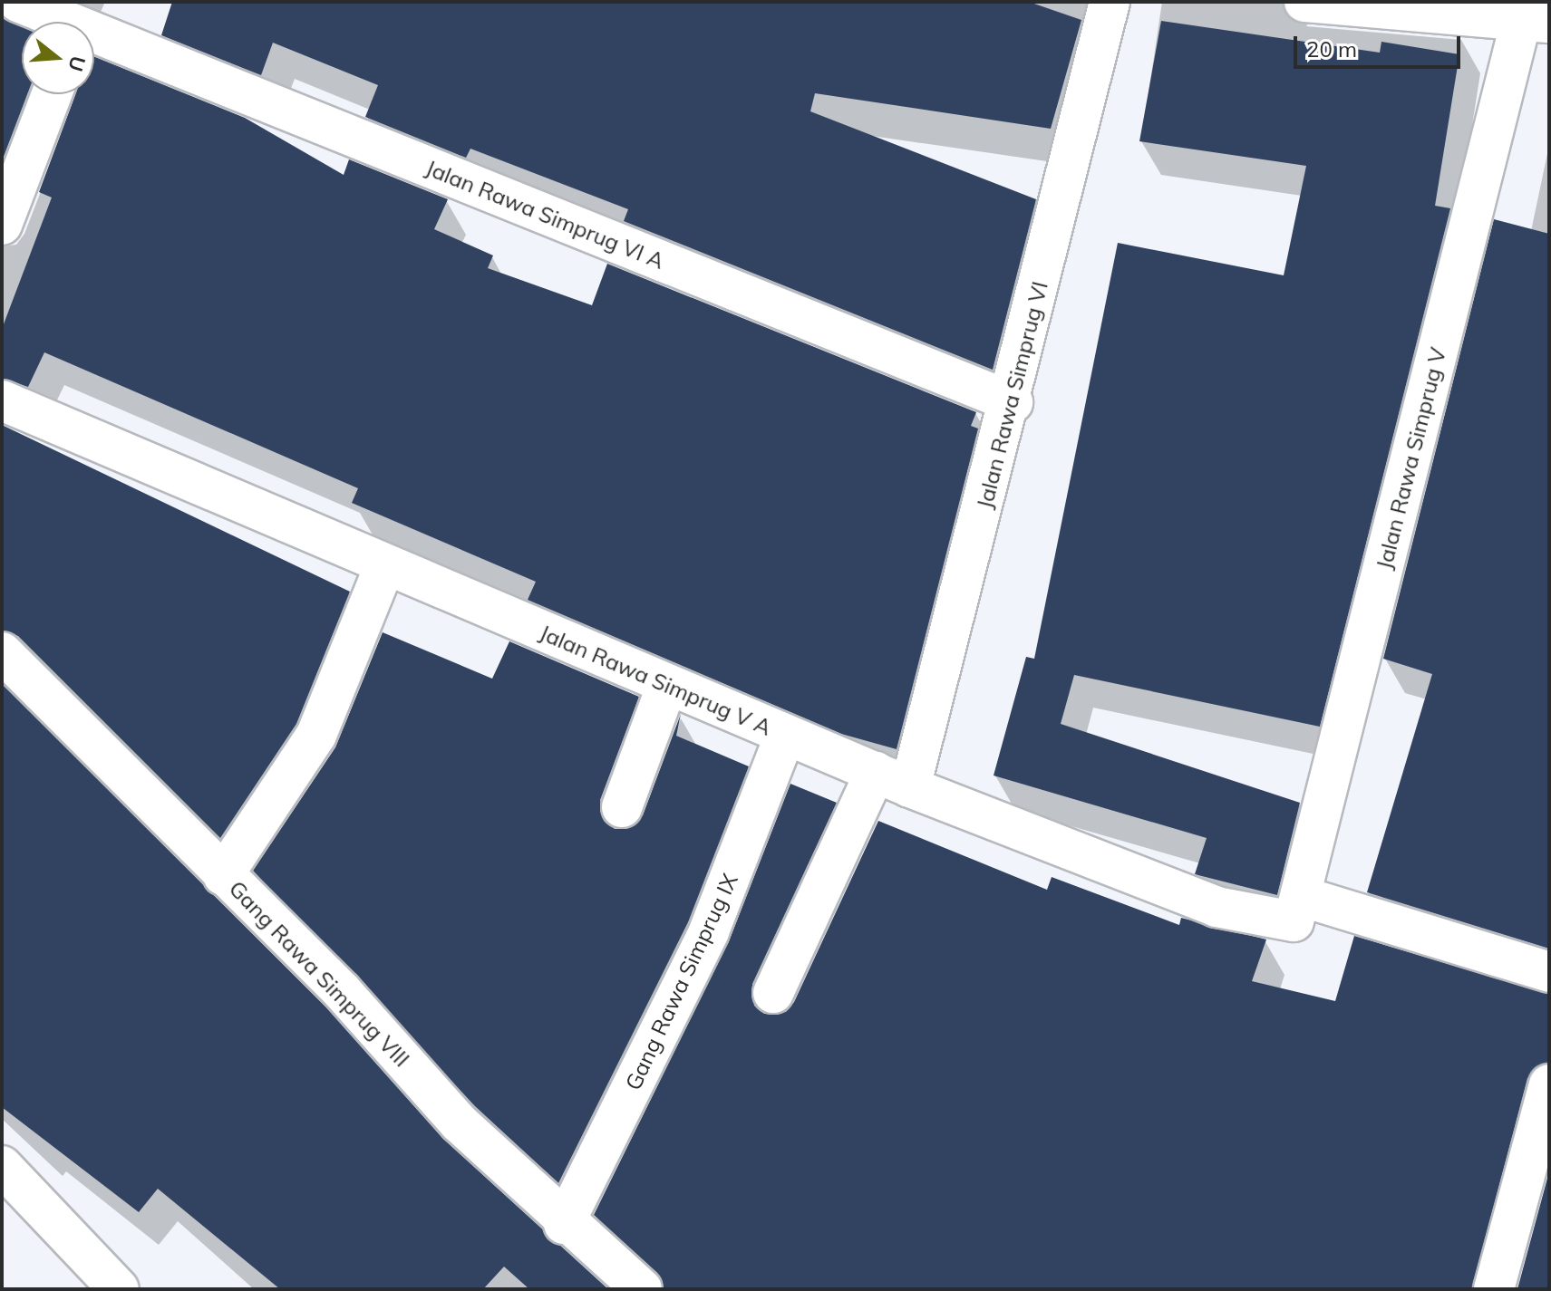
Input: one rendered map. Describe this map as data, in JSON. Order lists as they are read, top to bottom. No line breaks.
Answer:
{"streets":{"street":["Jalan Rawa Simprug VI A","Jalan Rawa Simprug VI","Jalan Rawa Simprug V","Jalan Rawa Simprug V A","Gang Rawa Simprug VIII","Gang Rawa Simprug IX"]},"crossings":[["Jalan Rawa Simprug VI A","Jalan Rawa Simprug VI"],["Jalan Rawa Simprug VI","Jalan Rawa Simprug V A"],["Jalan Rawa Simprug V","Jalan Rawa Simprug V A"],["Jalan Rawa Simprug V A","Gang Rawa Simprug IX"],["Gang Rawa Simprug VIII","Gang Rawa Simprug IX"]],"scale_bar":"20 m","north":"right"}
